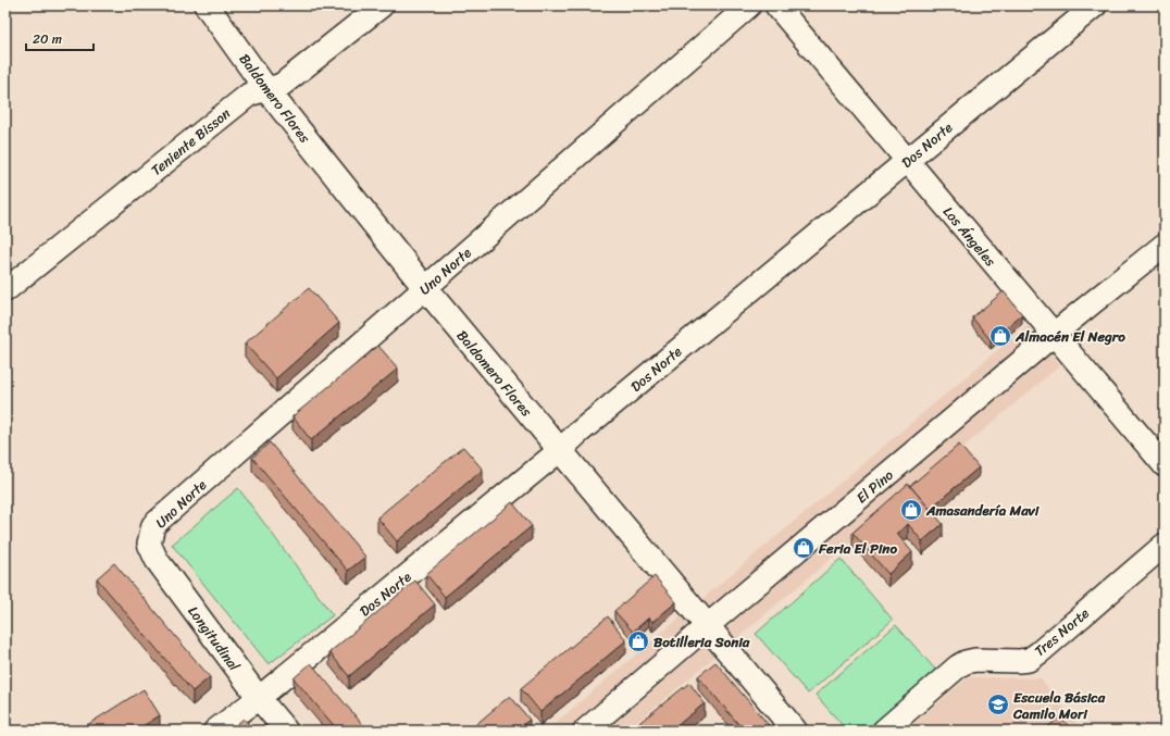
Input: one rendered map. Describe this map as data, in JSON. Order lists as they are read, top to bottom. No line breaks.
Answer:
{"streets":{"street":["Baldomero Flores","Teniente Bisson","Dos Norte","Los Ángeles","Uno Norte","El Pino","Tres Norte","Longitudinal"]},"crossings":[["Baldomero Flores","Teniente Bisson"],["Baldomero Flores","Dos Norte"],["Baldomero Flores","Uno Norte"],["Baldomero Flores","El Pino"],["Dos Norte","Los Ángeles"],["Dos Norte","Longitudinal"],["Los Ángeles","El Pino"],["Uno Norte","Longitudinal"]],"places":{"shop":["Almacén El Negro","Amasandería Mavi","Feria El Pino","Botilleria Sonia"],"school or university":["Escuela Básica Camilo Mori"]},"scale_bar":"20 m"}
